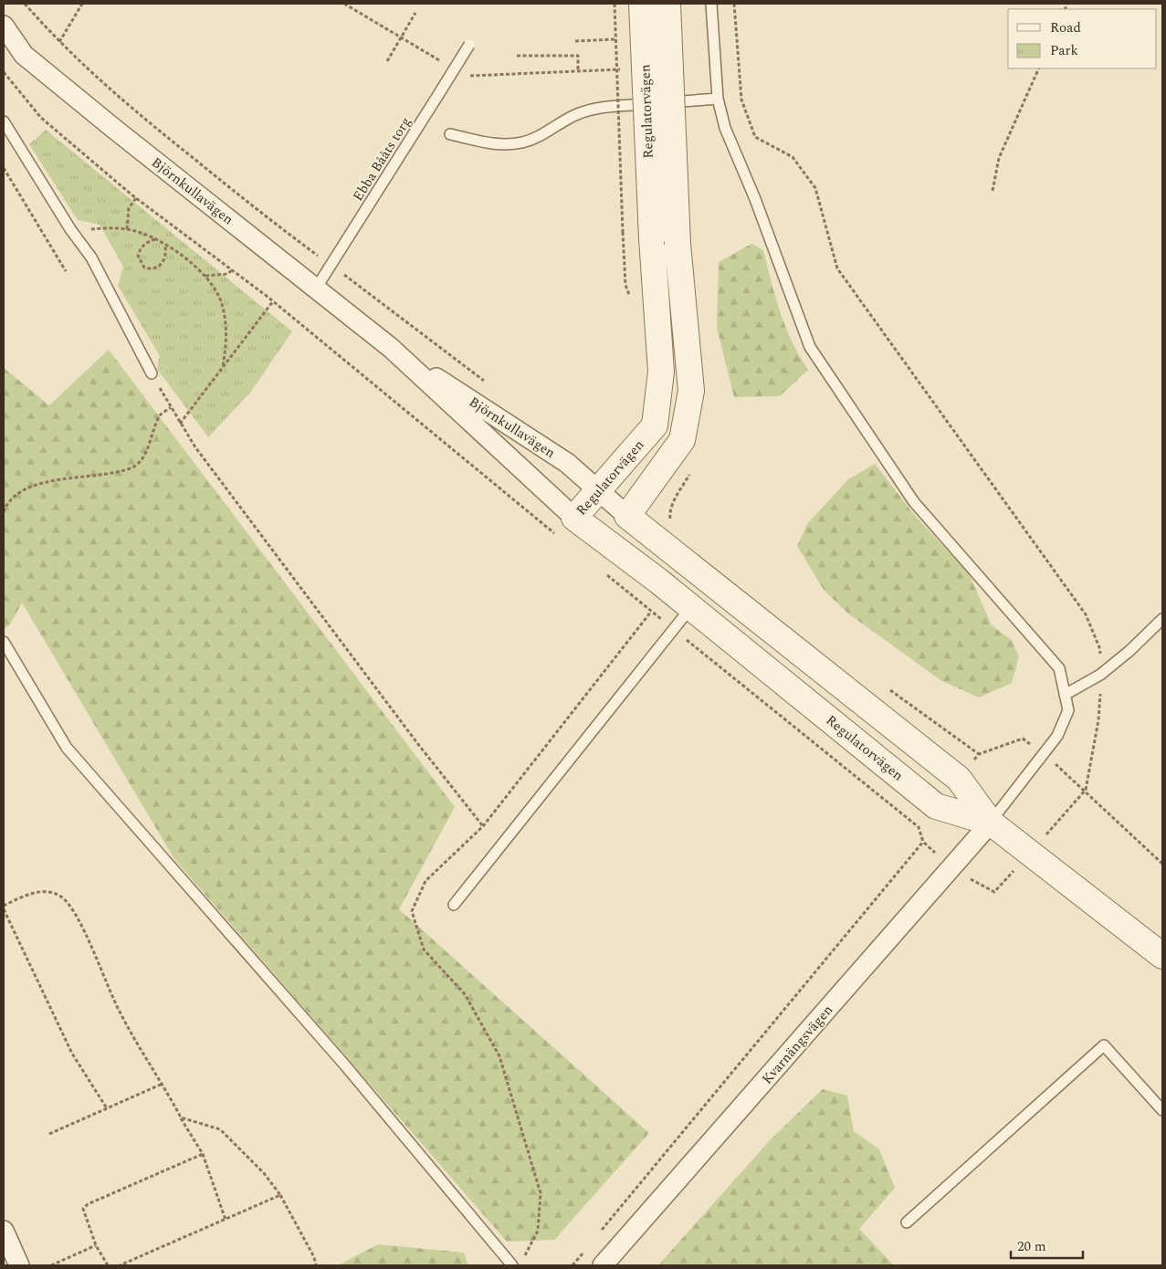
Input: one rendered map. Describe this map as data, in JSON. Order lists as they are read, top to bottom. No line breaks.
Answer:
{"streets":{"street":["Regulatorvägen","Björnkullavägen","Kvarnängsvägen"],"lane":["Ebba Bååts torg"]},"crossings":[["Regulatorvägen","Björnkullavägen"],["Regulatorvägen","Kvarnängsvägen"],["Ebba Bååts torg","Björnkullavägen"]],"legend":["Road","Park"],"scale_bar":"20 m"}
